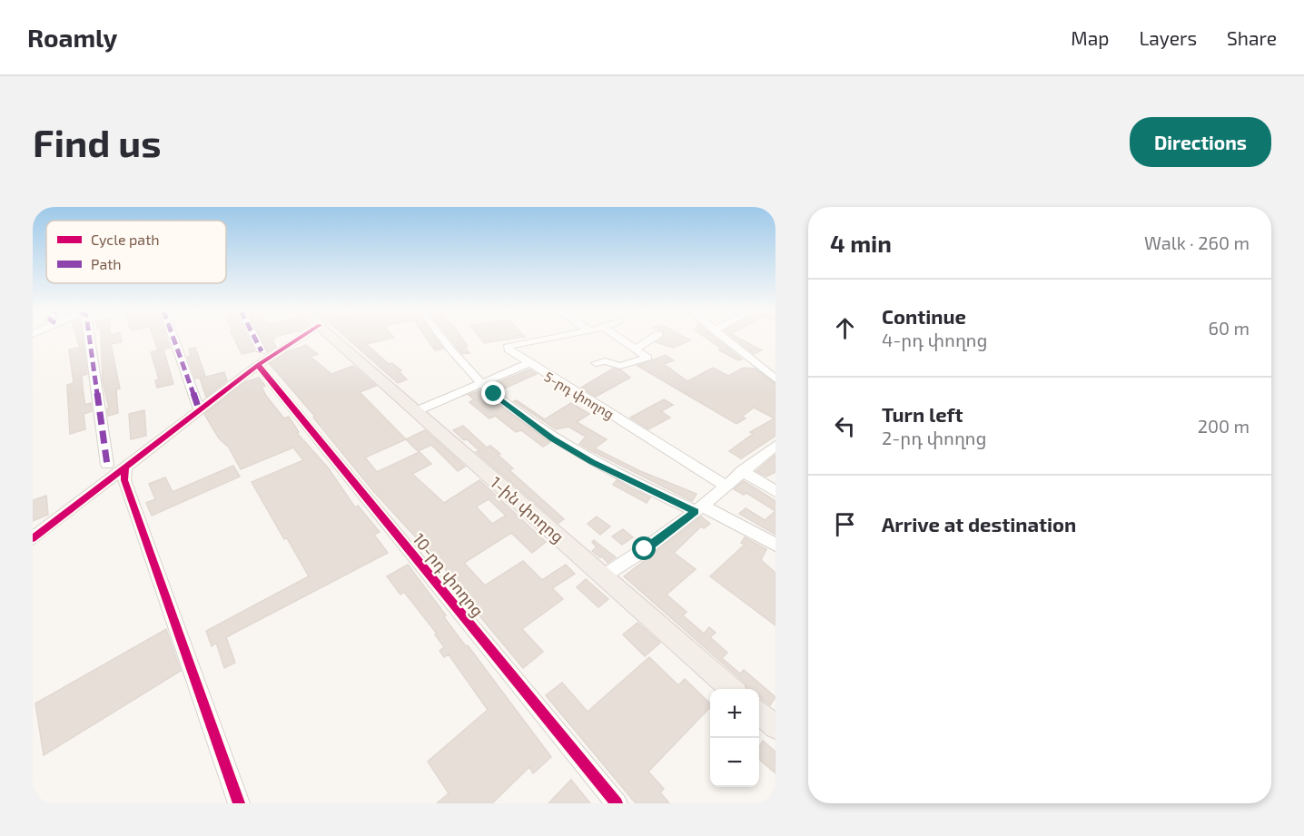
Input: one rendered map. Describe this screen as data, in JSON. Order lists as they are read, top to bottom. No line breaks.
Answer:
{"streets":{"main road":["1-ին փողոց"],"street":["5-րդ փողոց","10-րդ փողոց"]},"legend":["Cycle path","Path"],"page":{"header":"Roamly","nav":["Map","Layers","Share"],"buttons":"Directions","title":"Find us","heading":["4 min","Walk · 260 m"],"list":[["Continue","4-րդ փողոց","60 m"],["Turn left","2-րդ փողոց","200 m"],"Arrive at destination"],"map_buttons":["+","−"]}}
